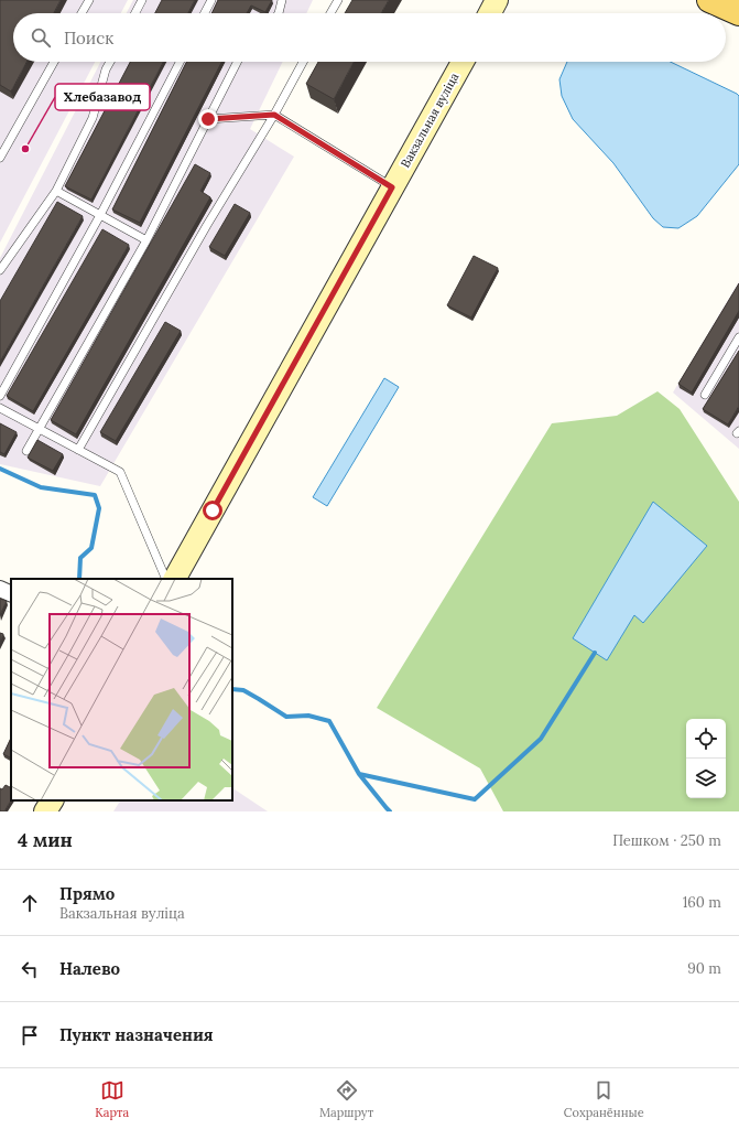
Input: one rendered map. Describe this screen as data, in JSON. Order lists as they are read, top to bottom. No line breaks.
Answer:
{"streets":{"main road":["Вакзальная вуліца"]},"places":["Хлебазавод"],"page":{"search":"Поиск","heading":["4 мин","Пешком · 250 m"],"list":[["Прямо","Вакзальная вуліца","160 m"],["Налево","90 m"],"Пункт назначения"],"nav":["Карта","Маршрут","Сохранённые"]}}
